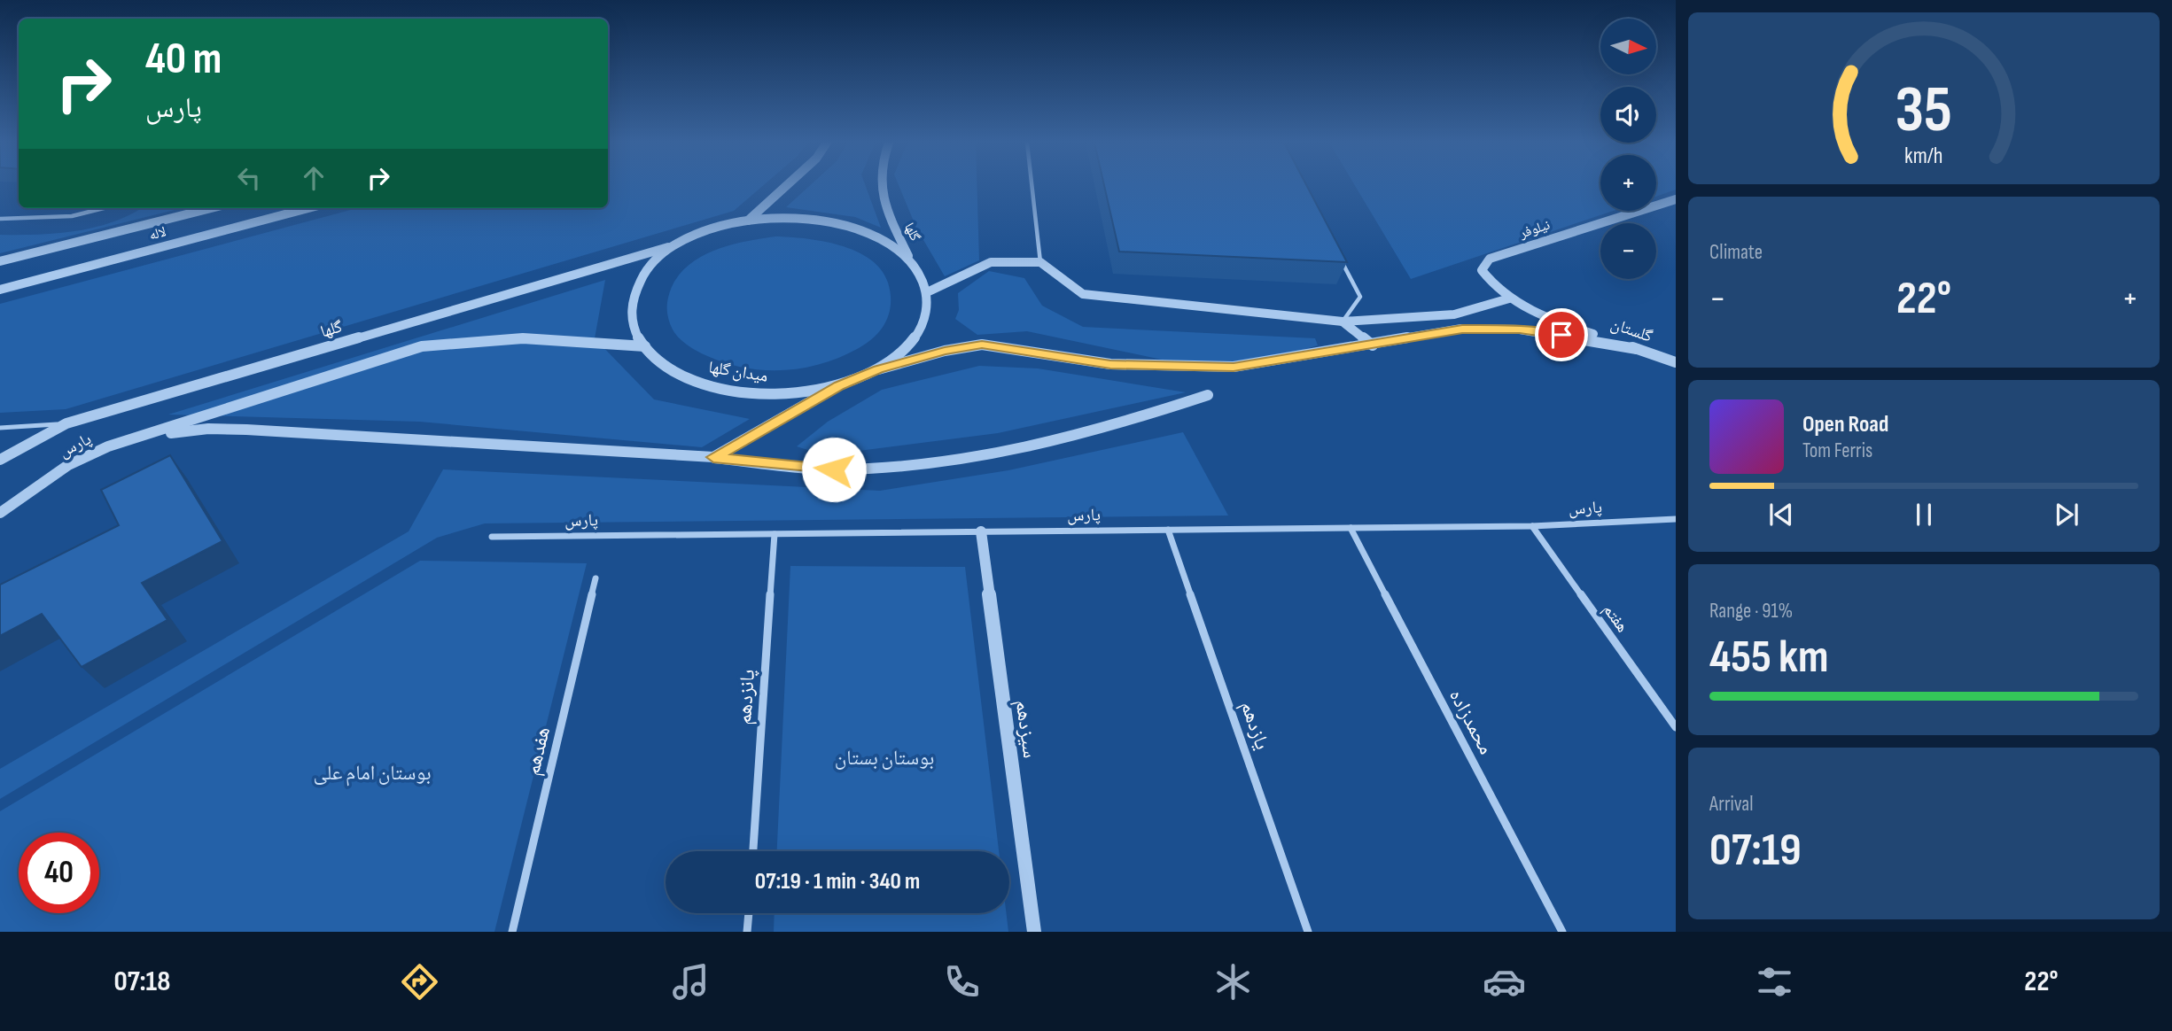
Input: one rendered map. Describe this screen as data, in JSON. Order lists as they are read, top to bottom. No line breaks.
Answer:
{"streets":{"street":["نیلوفر","گلها","لاله","گلستان","میدان گلها","پارس","هفتم","پانزدهم","محمدزاده","یازدهم","سیزدهم","هفدهم"]},"crossings":[["نیلوفر","گلستان"],["گلها","میدان گلها"],["میدان گلها","پارس"],["پارس","هفتم"],["پارس","پانزدهم"],["پارس","محمدزاده"],["پارس","یازدهم"],["پارس","سیزدهم"]],"parks":["بوستان بستان","بوستان امام علی"],"north":"right","page":{"map_buttons":["+","−"],"turn":["40 m","پارس"],"tile":["Climate",["Range · 91%","455 km"],["Arrival","07:19"]],"heat":["−","22°","+"],"song":["Open Road","Tom Ferris"],"limit":"40","trip":"07:19 · 1 min · 340 m","tabs":["07:18","22°"],"gauge":["35","km/h"]}}
